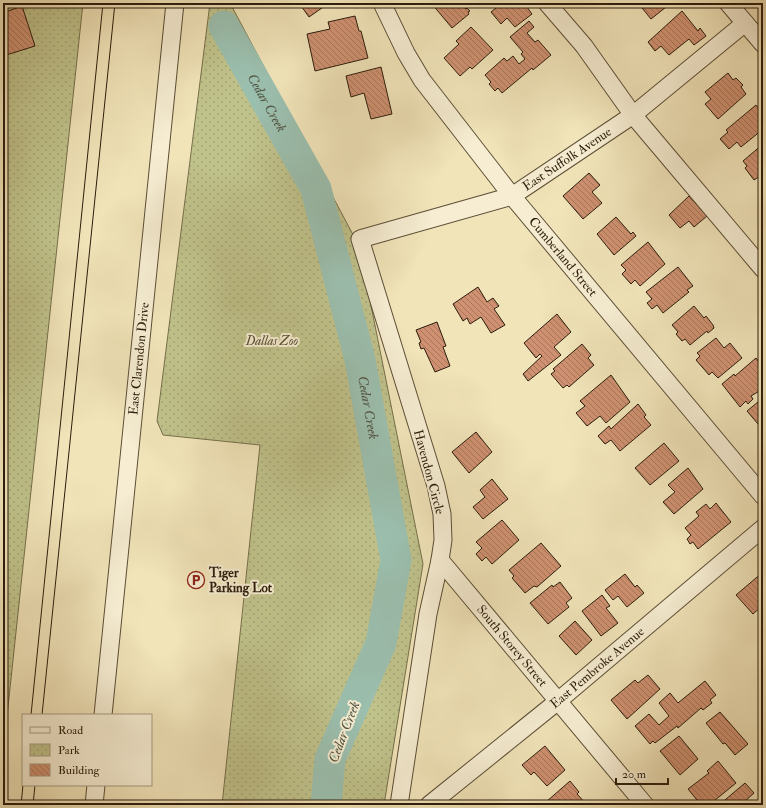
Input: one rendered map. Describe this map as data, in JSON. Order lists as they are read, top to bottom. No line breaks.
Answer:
{"streets":{"street":["East Suffolk Avenue","Cumberland Street","East Clarendon Drive","Havendon Circle","South Storey Street","East Pembroke Avenue"]},"crossings":[["East Suffolk Avenue","Cumberland Street"],["East Suffolk Avenue","Havendon Circle"],["Havendon Circle","South Storey Street"],["South Storey Street","East Pembroke Avenue"]],"water":["Cedar Creek"],"parks":["Dallas Zoo"],"places":{"parking":["Tiger Parking Lot"]},"legend":["Road","Park","Building"],"scale_bar":"20 m"}
